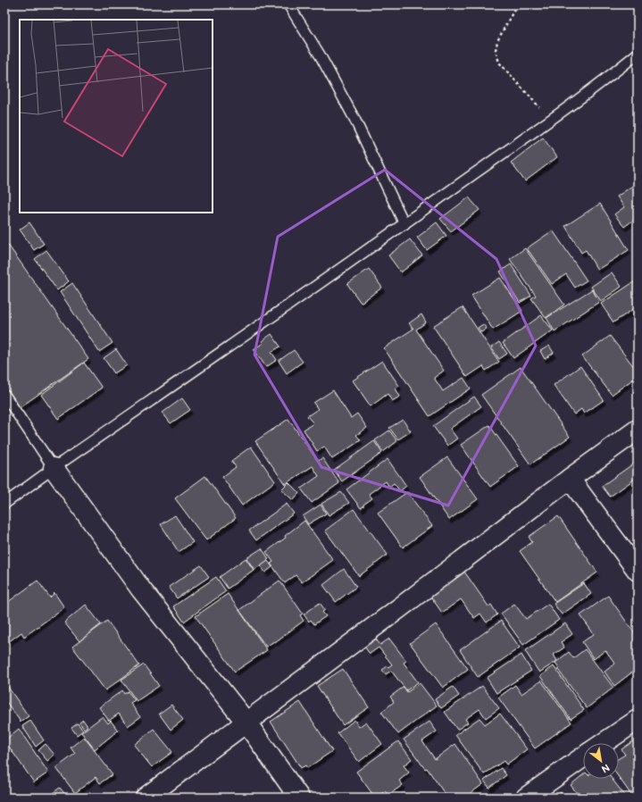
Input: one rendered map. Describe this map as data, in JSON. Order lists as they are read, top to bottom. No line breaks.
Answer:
{"north":"bottom right"}
